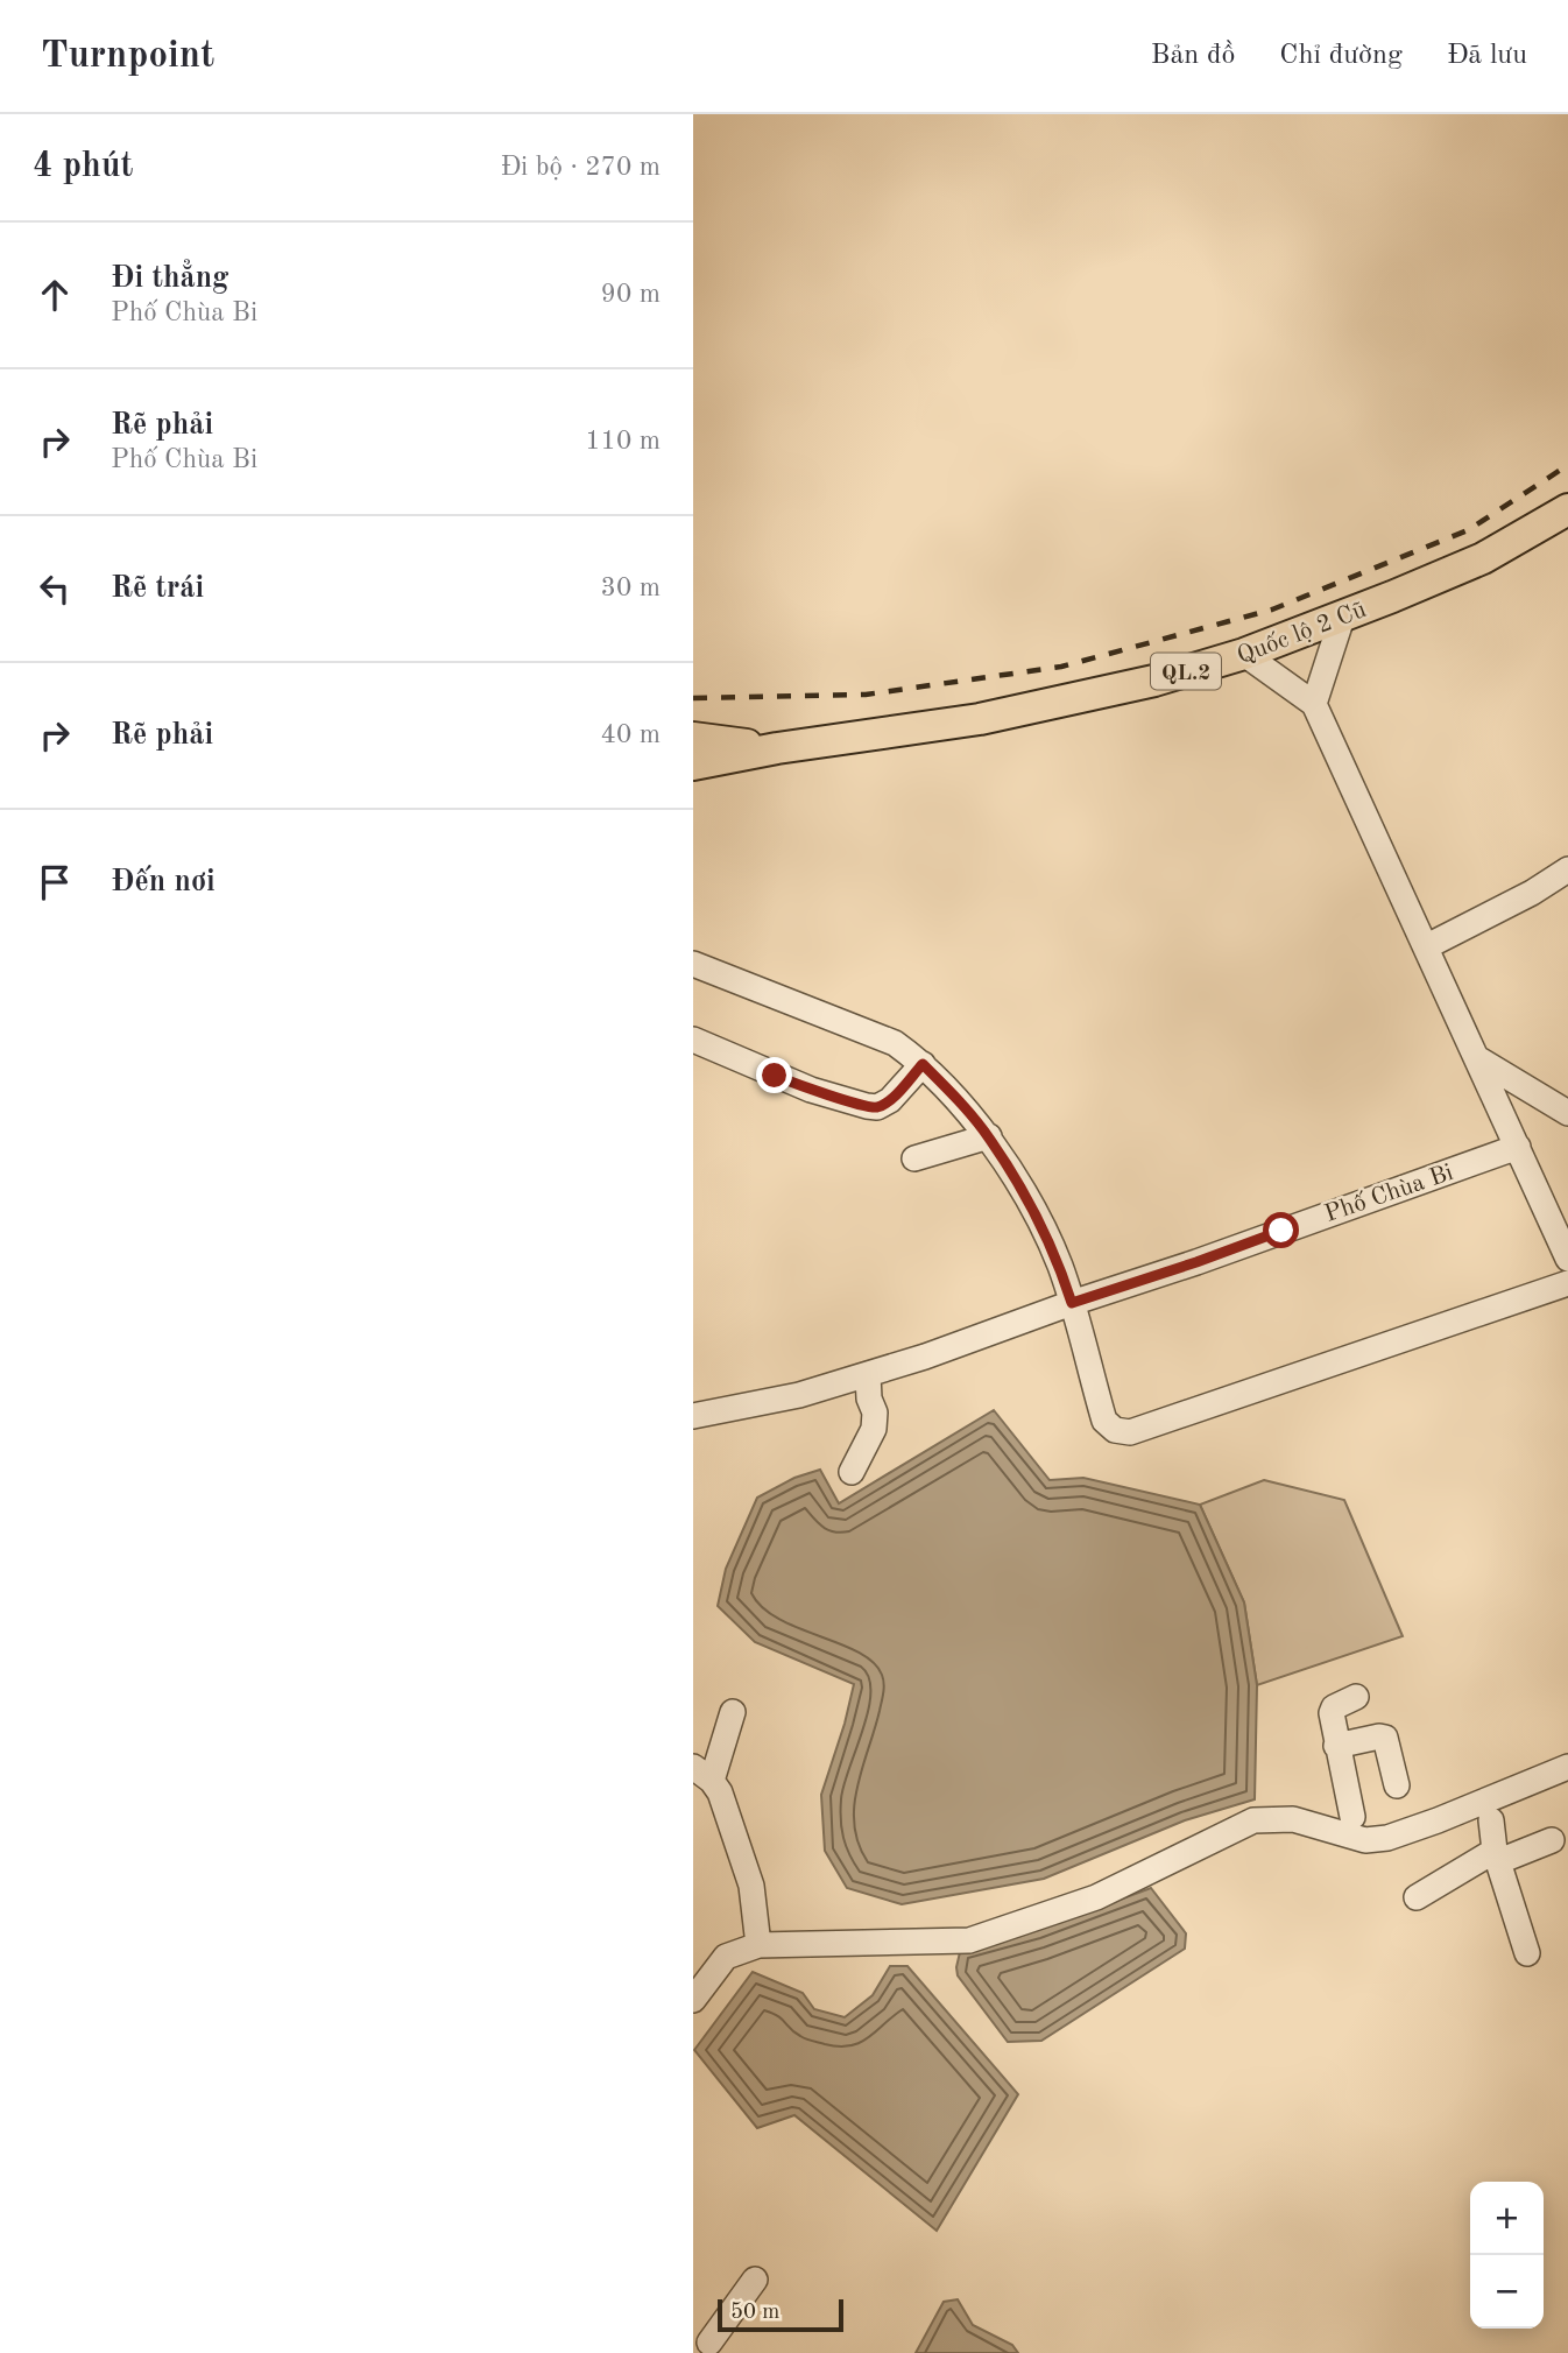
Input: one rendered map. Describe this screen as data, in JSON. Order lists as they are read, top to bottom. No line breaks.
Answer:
{"streets":{"main road":["Quốc lộ 2 Cũ","QL.2"],"street":["Phố Chùa Bi"]},"scale_bar":"50 m","page":{"header":"Turnpoint","nav":["Bản đồ","Chỉ đường","Đã lưu"],"heading":["4 phút","Đi bộ · 270 m"],"list":[["Đi thẳng","Phố Chùa Bi","90 m"],["Rẽ phải","Phố Chùa Bi","110 m"],["Rẽ trái","30 m"],["Rẽ phải","40 m"],"Đến nơi"],"map_buttons":["+","−"],"scale":"50 m"}}
